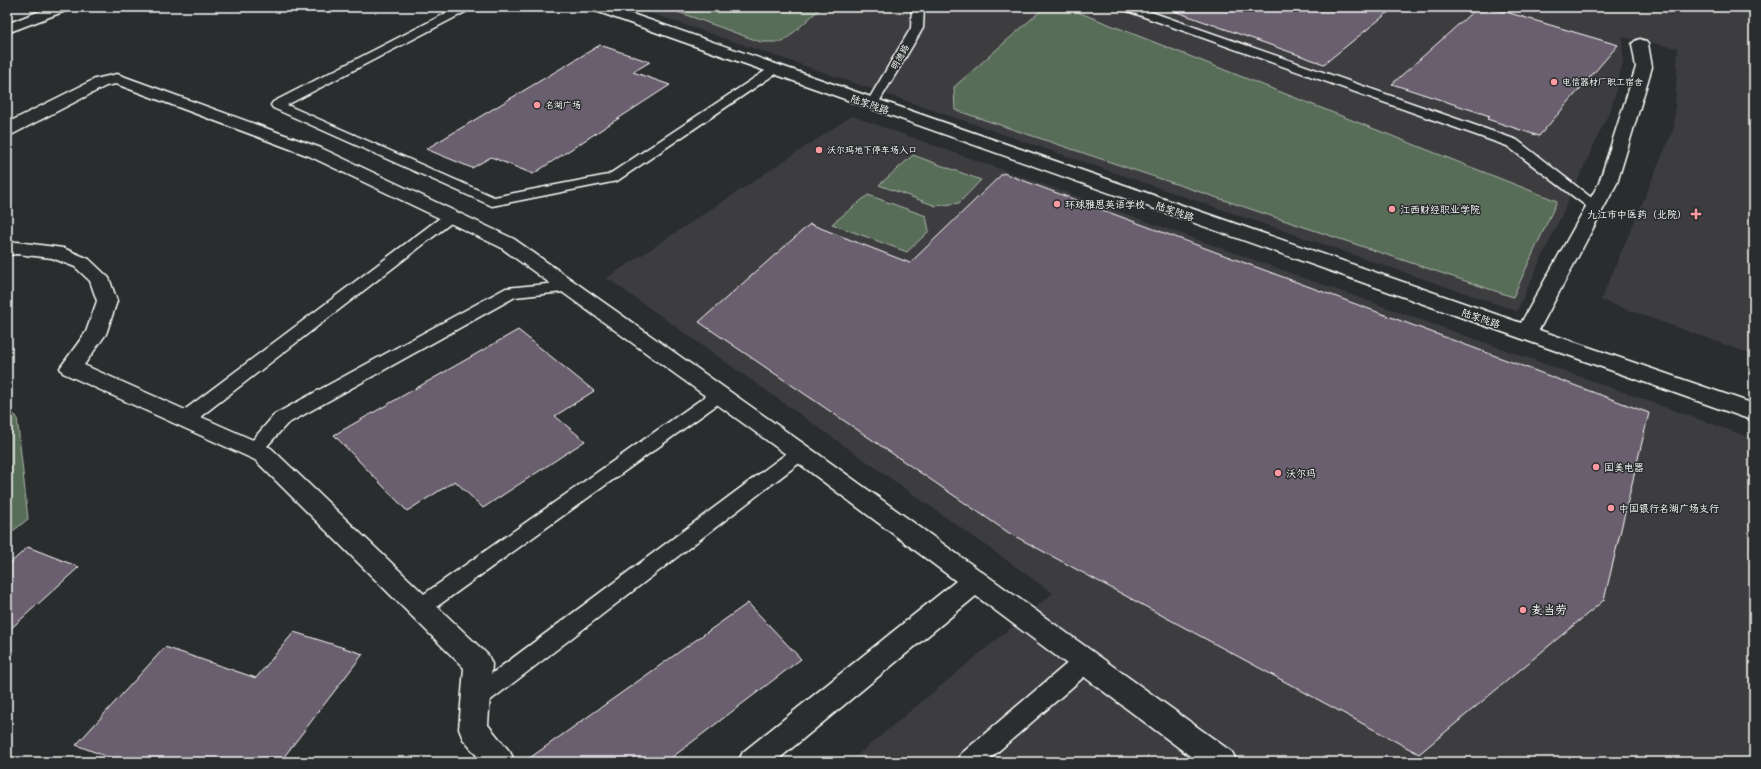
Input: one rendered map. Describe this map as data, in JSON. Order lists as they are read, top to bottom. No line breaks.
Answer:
{"streets":{"street":["陆家陇路"],"lane":["明德路"]},"crossings":[["明德路","陆家陇路"]],"places":{"other":["电信器材厂职工宿舍","名湖广场","沃尔玛地下停车场入口","环球雅思英语学校","江西财经职业学院","国美电器","沃尔玛","中国银行名湖广场支行","麦当劳"],"health":["九江市中医药（北院）"]}}
